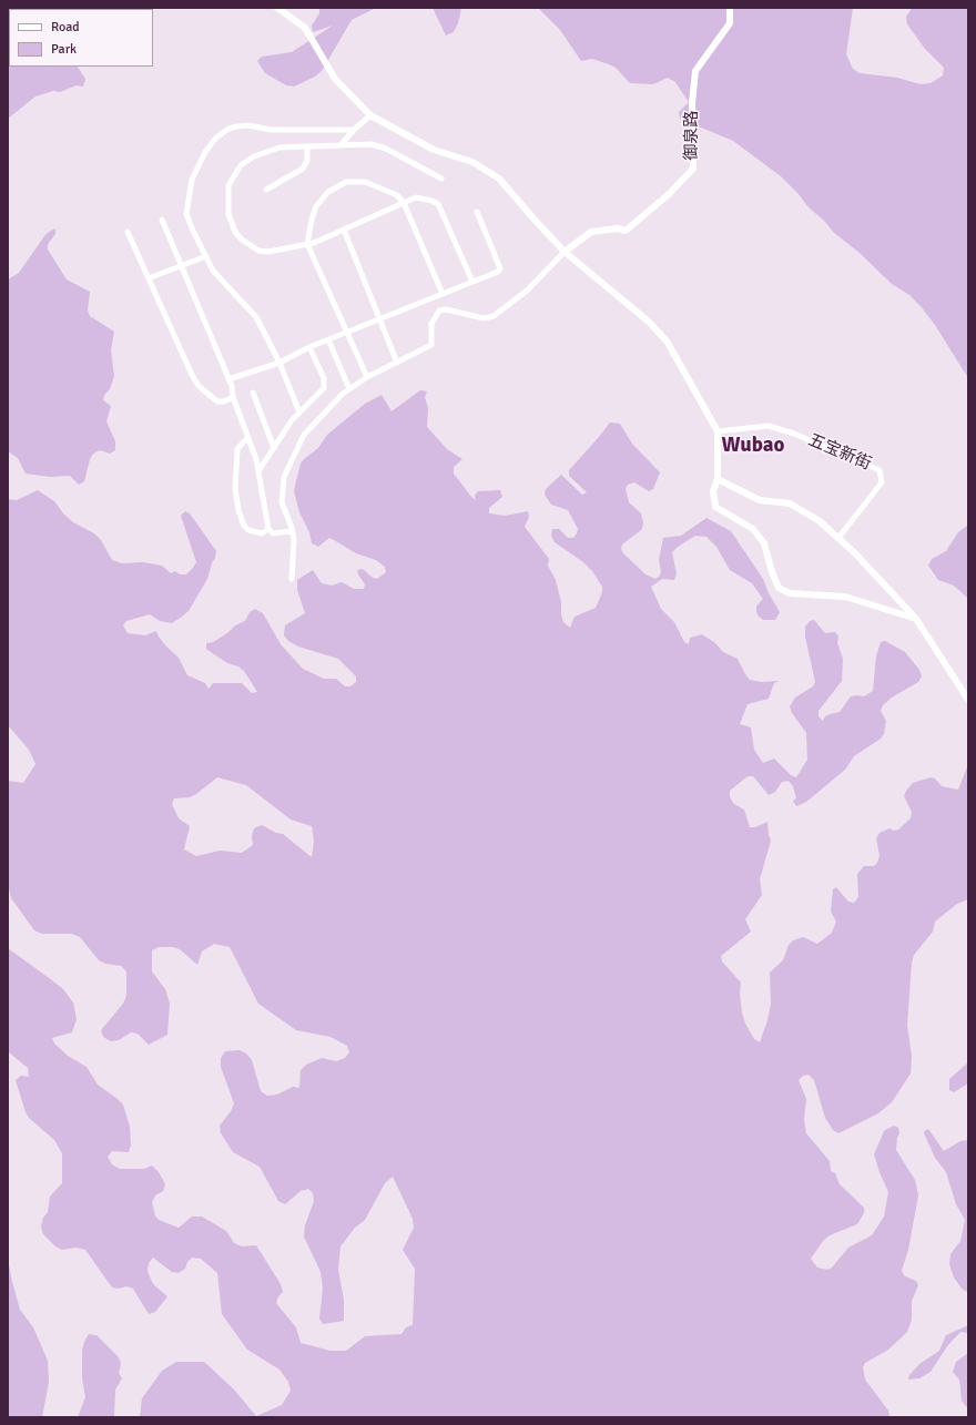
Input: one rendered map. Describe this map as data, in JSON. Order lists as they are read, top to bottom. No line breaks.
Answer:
{"streets":{"street":["御泉路","五宝新街"]},"districts":["Wubao"],"legend":["Road","Park"]}
